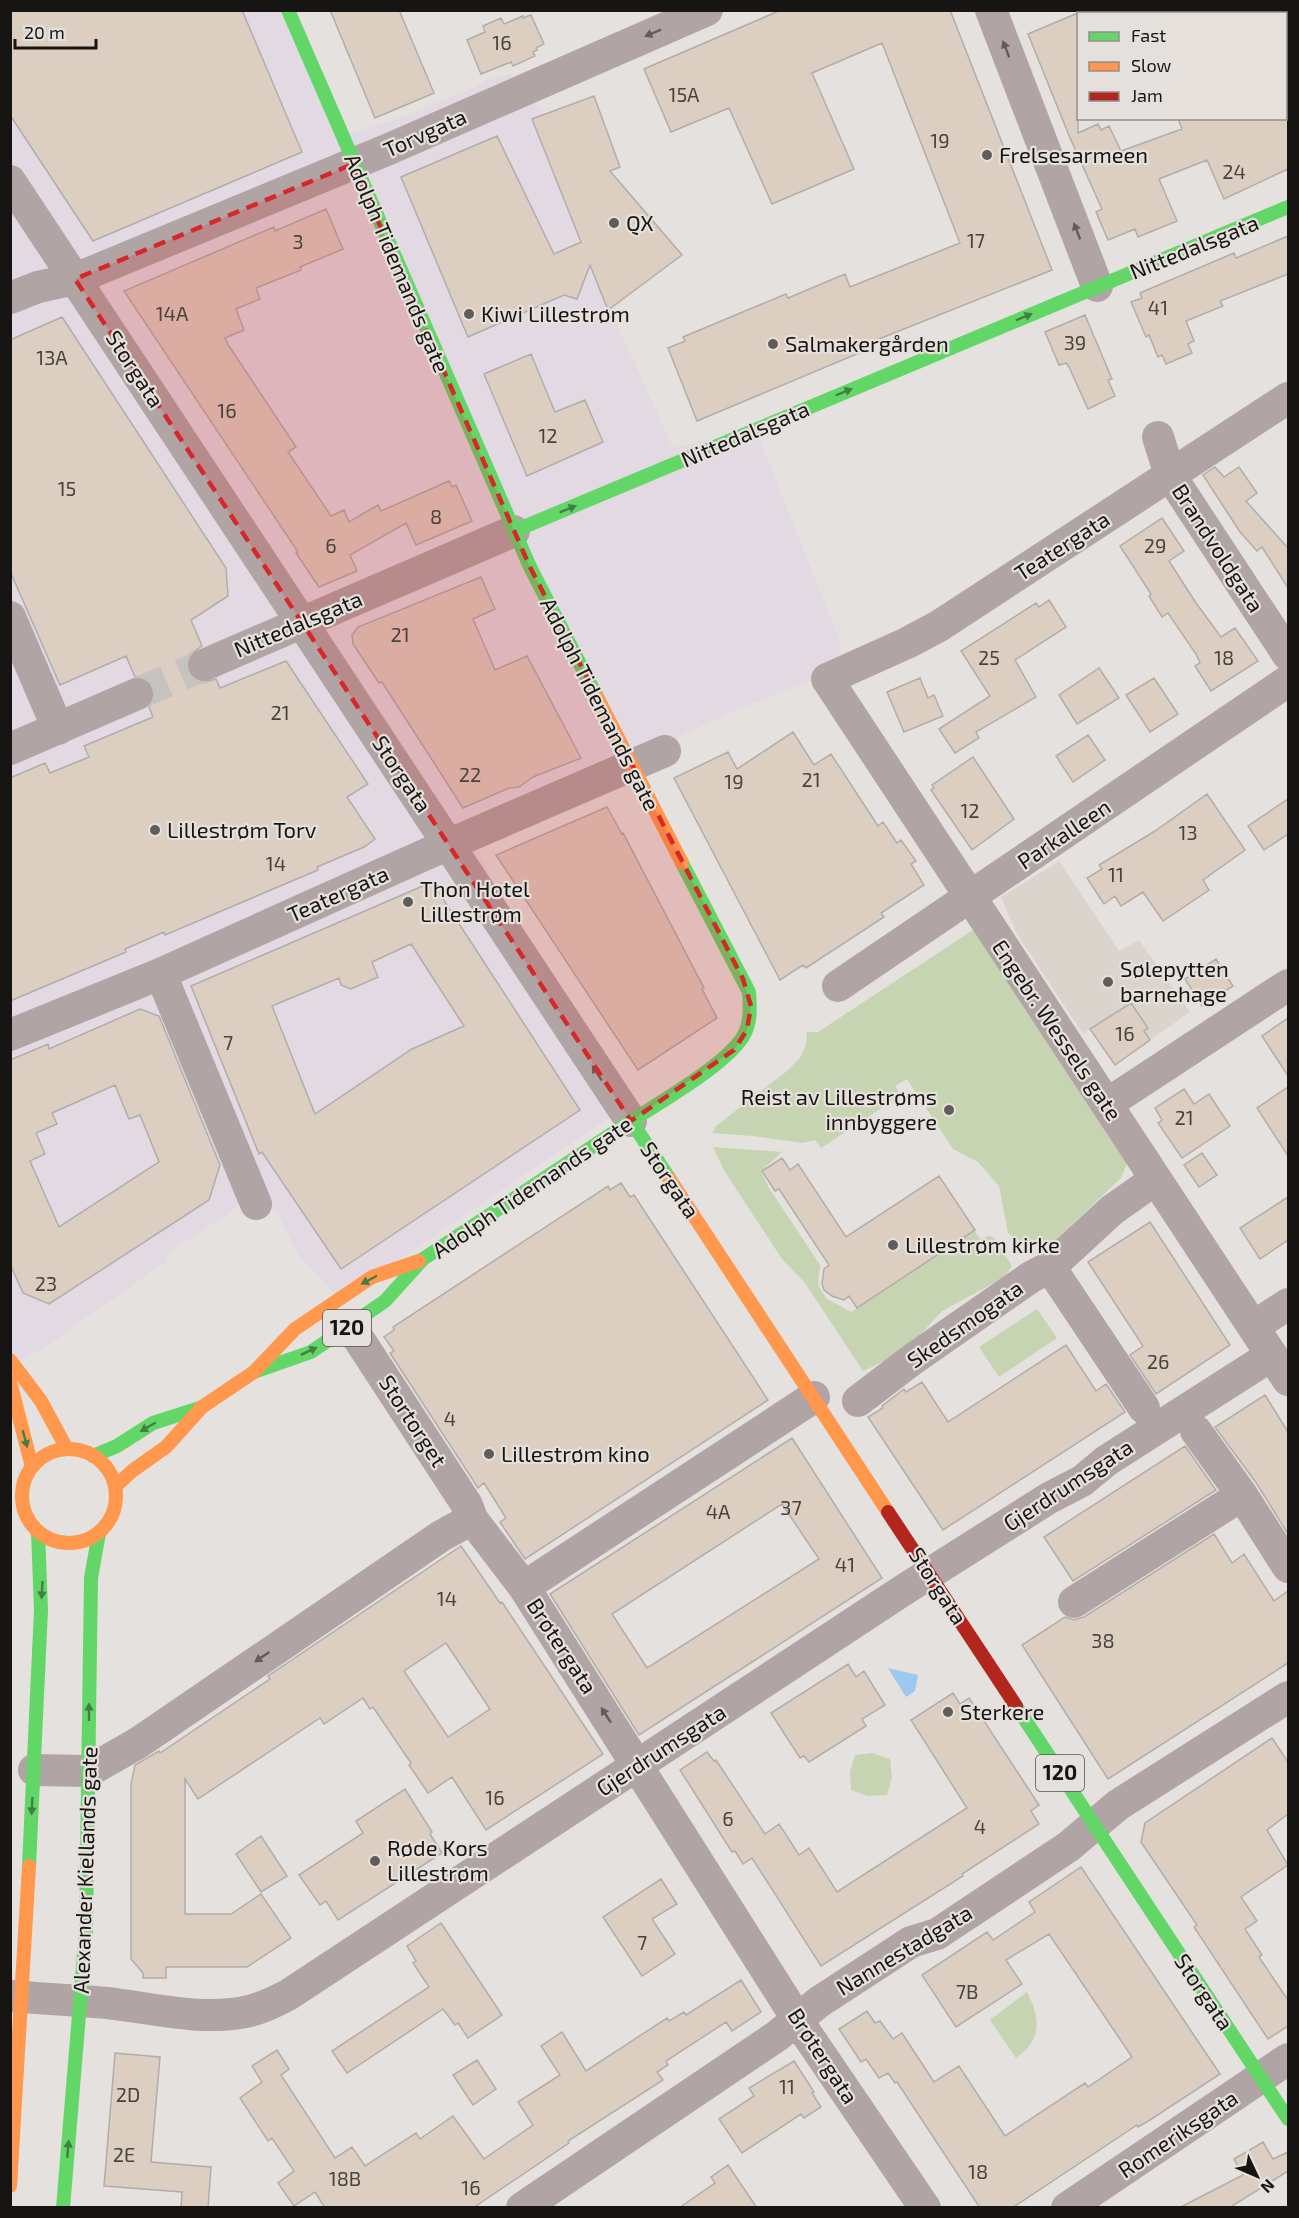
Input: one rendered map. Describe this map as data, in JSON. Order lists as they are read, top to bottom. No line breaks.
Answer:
{"streets":{"main road":["Nittedalsgata","Adolph Tidemands gate","Storgata","120","Alexander Kiellands gate"],"street":["Torvgata","Teatergata","Brandvoldgata","Parkalleen","Engebr. Wessels gate","Skedsmogata","Stortorget","Gjerdrumsgata","Brøtergata","Nannestadgata","Romeriksgata"]},"crossings":[["Torvgata","Adolph Tidemands gate"],["Torvgata","Storgata"],["Nittedalsgata","Adolph Tidemands gate"],["Nittedalsgata","Storgata"],["Adolph Tidemands gate","Storgata"],["Adolph Tidemands gate","Teatergata"],["Adolph Tidemands gate","Stortorget"],["Adolph Tidemands gate","Alexander Kiellands gate"],["Storgata","Teatergata"],["Storgata","Gjerdrumsgata"],["Storgata","Nannestadgata"],["Storgata","Romeriksgata"],["Teatergata","Brandvoldgata"],["Teatergata","Engebr. Wessels gate"],["Parkalleen","Engebr. Wessels gate"],["Engebr. Wessels gate","Skedsmogata"],["Engebr. Wessels gate","Gjerdrumsgata"],["Stortorget","Brøtergata"],["Gjerdrumsgata","Brøtergata"],["Gjerdrumsgata","Alexander Kiellands gate"],["Brøtergata","Nannestadgata"]],"one_way":["Torvgata","Nittedalsgata"],"places":["Frelsesarmeen","QX","Kiwi Lillestrøm","Salmakergården","Lillestrøm Torv","Thon Hotel Lillestrøm","Sølepytten barnehage","Reist av Lillestrøms innbyggere","Lillestrøm kirke","Lillestrøm kino","Sterkere","Røde Kors Lillestrøm"],"house_numbers":["16","15A","19","24","17","3","41","14A","39","13A","16","12","15","8","6","29","21","25","18","21","22","21","19","12","13","14","11","16","7","21","23","26","4","37","4A","41","14","38","16","6","4","7","7B","11","2D","2E","18","18B","16"],"legend":["Fast","Slow","Jam"],"scale_bar":"20 m","north":"bottom right"}
